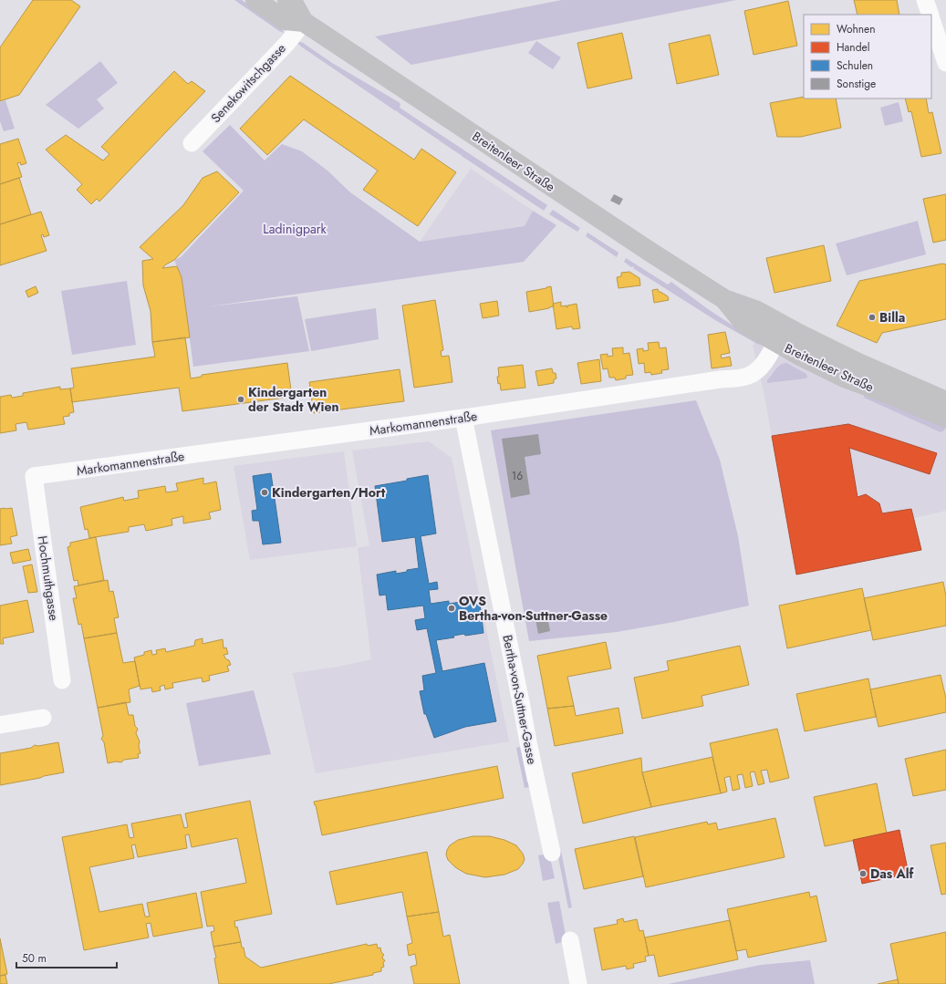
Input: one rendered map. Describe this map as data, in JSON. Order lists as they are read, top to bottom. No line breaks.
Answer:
{"streets":{"main road":["Breitenleer Straße"],"street":["Senekowitschgasse","Markomannenstraße","Hochmuthgasse","Bertha-von-Suttner-Gasse"]},"crossings":[["Senekowitschgasse","Breitenleer Straße"],["Breitenleer Straße","Markomannenstraße"],["Markomannenstraße","Hochmuthgasse"],["Markomannenstraße","Bertha-von-Suttner-Gasse"]],"parks":["Ladinigpark"],"places":["Billa","Kindergarten der Stadt Wien","Kindergarten/Hort","OVS Bertha-von-Suttner-Gasse","Das Alf"],"house_numbers":["16"],"legend":["Wohnen","Handel","Schulen","Sonstige"],"scale_bar":"50 m"}
